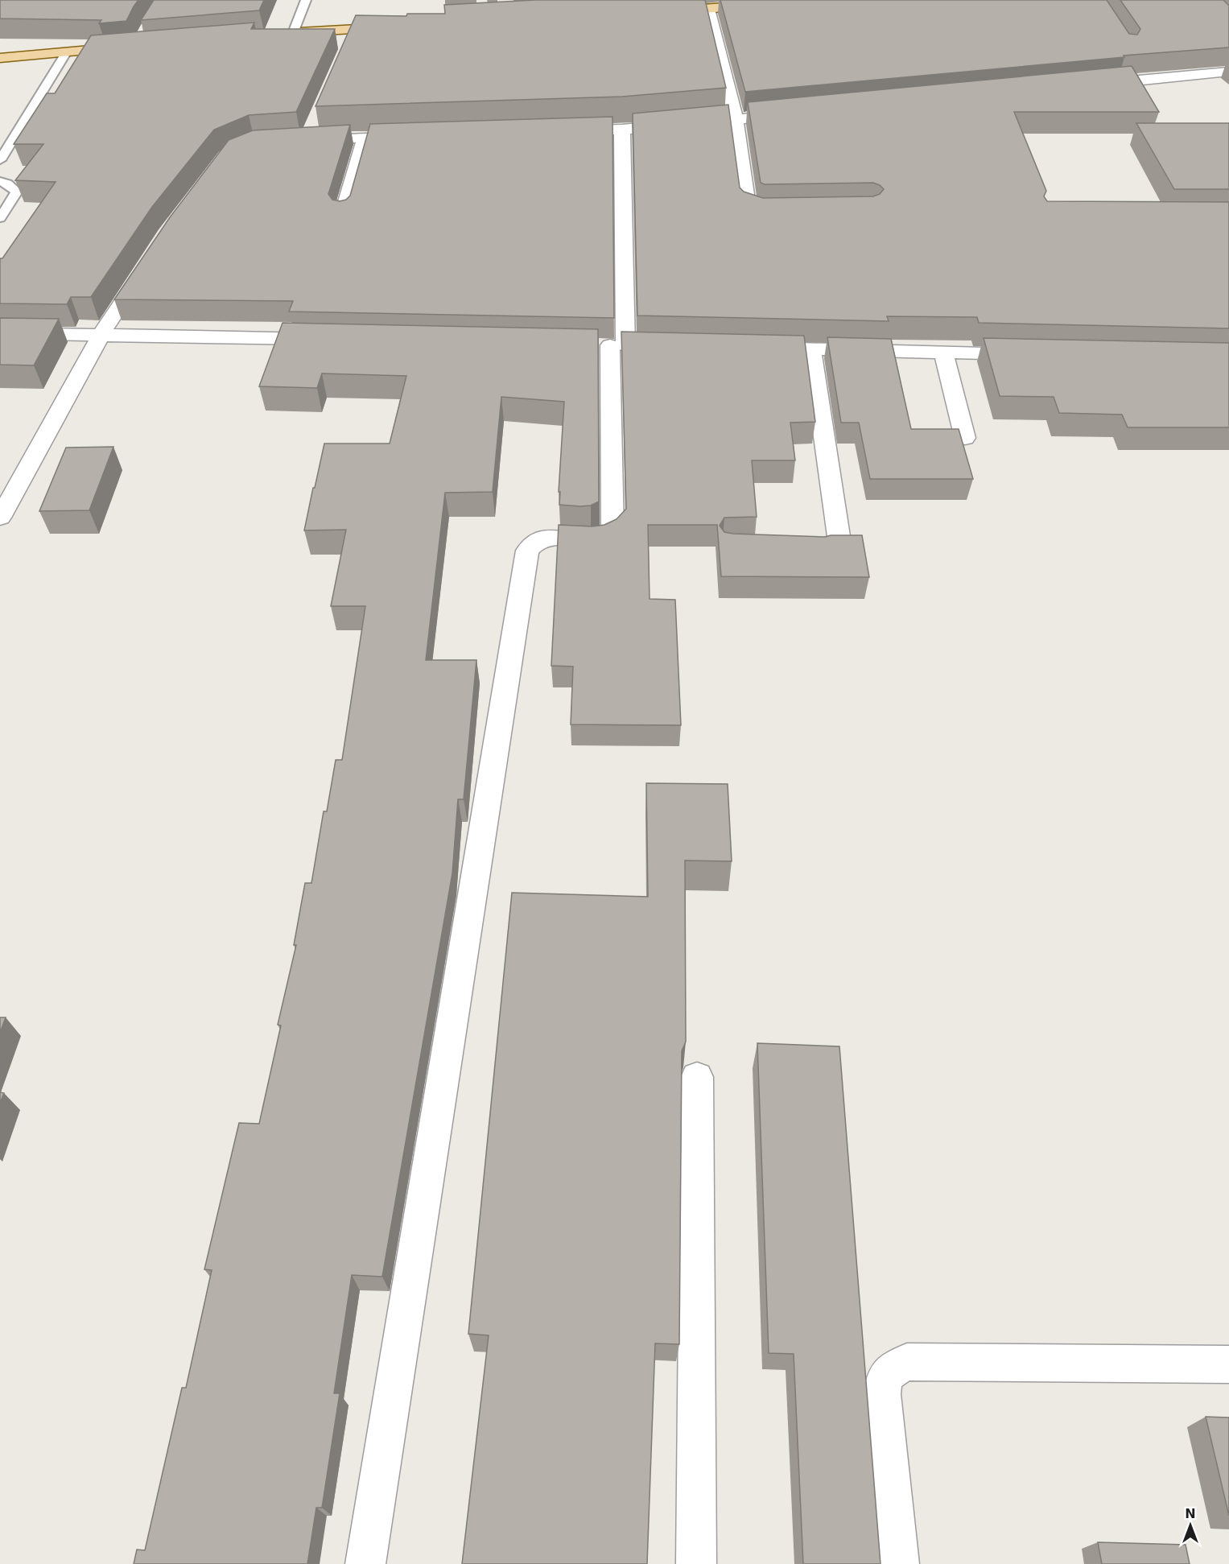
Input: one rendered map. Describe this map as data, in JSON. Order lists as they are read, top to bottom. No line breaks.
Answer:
{"north":"top"}
